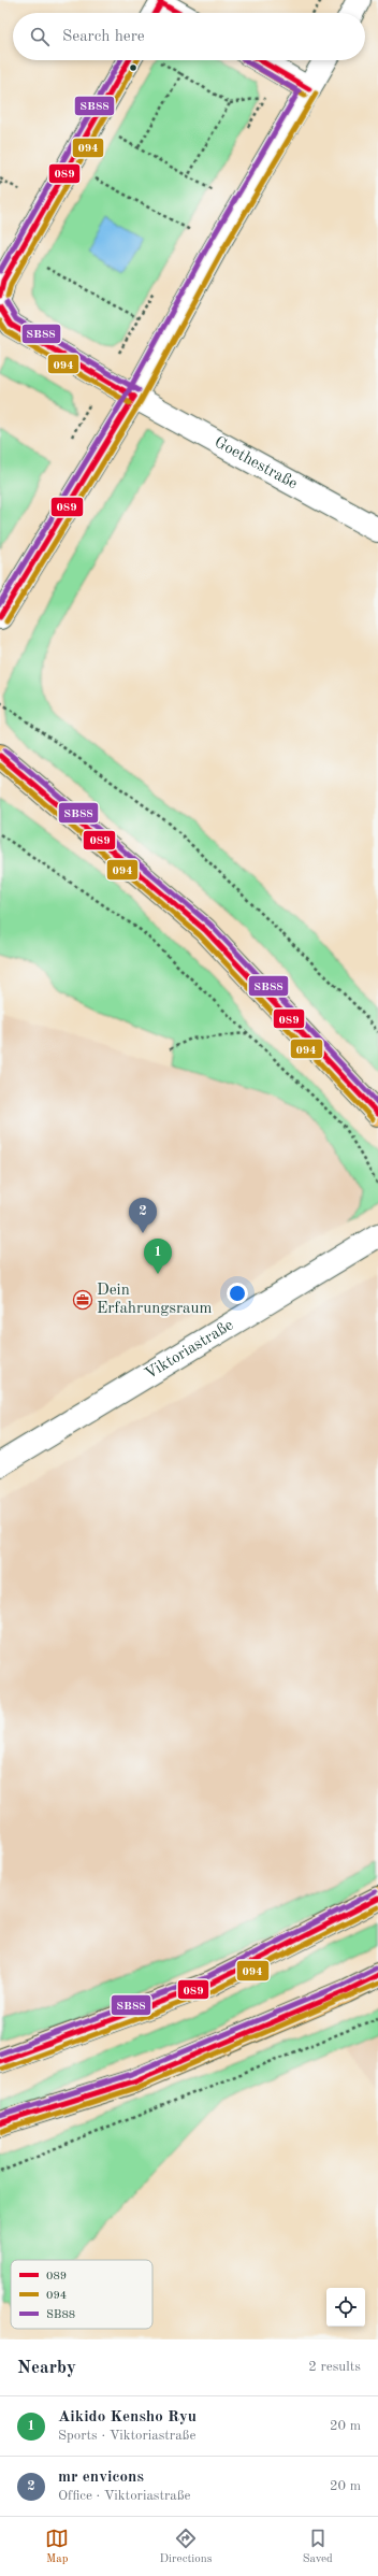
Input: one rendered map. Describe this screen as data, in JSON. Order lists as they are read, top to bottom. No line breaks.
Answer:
{"streets":{"street":["Goethestraße","Viktoriastraße"]},"places":{"office":["Dein Erfahrungsraum"]},"lines":["transit line 089","transit line 094","transit line SB88"],"legend":["089","094","SB88"],"page":{"search":"Search here","pins":["2","1"],"heading":["Nearby","2 results"],"list":[{"mark":"1","name":"Aikido Kensho Ryu","note":"Sports · Viktoriastraße","value":"20 m"},{"mark":"2","name":"mr envicons","note":"Office · Viktoriastraße","value":"20 m"}],"nav":["Map","Directions","Saved"]}}
